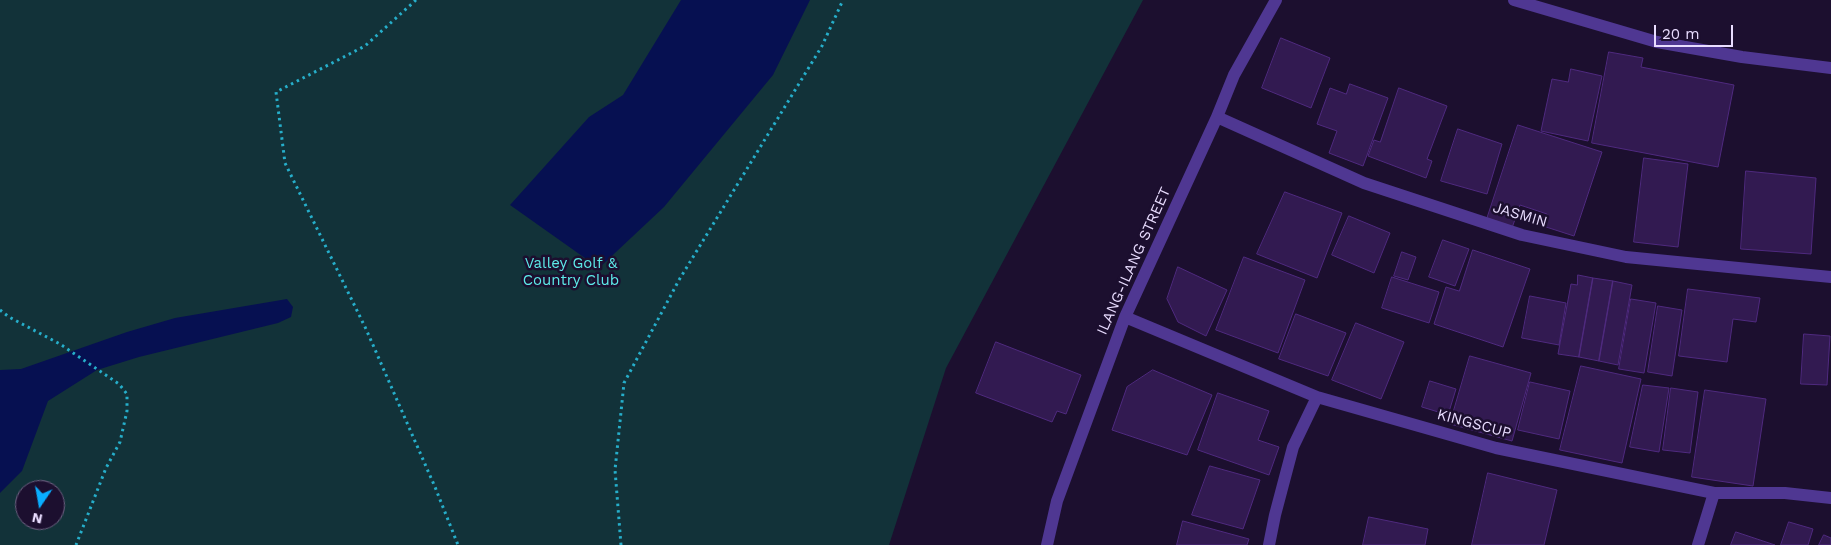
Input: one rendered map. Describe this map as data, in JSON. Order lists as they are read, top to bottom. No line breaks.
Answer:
{"streets":{"street":["JASMIN","ILANG-ILANG STREET","KINGSCUP"]},"crossings":[["JASMIN","ILANG-ILANG STREET"],["ILANG-ILANG STREET","KINGSCUP"]],"parks":["Valley Golf & Country Club"],"scale_bar":"20 m","north":"bottom"}
